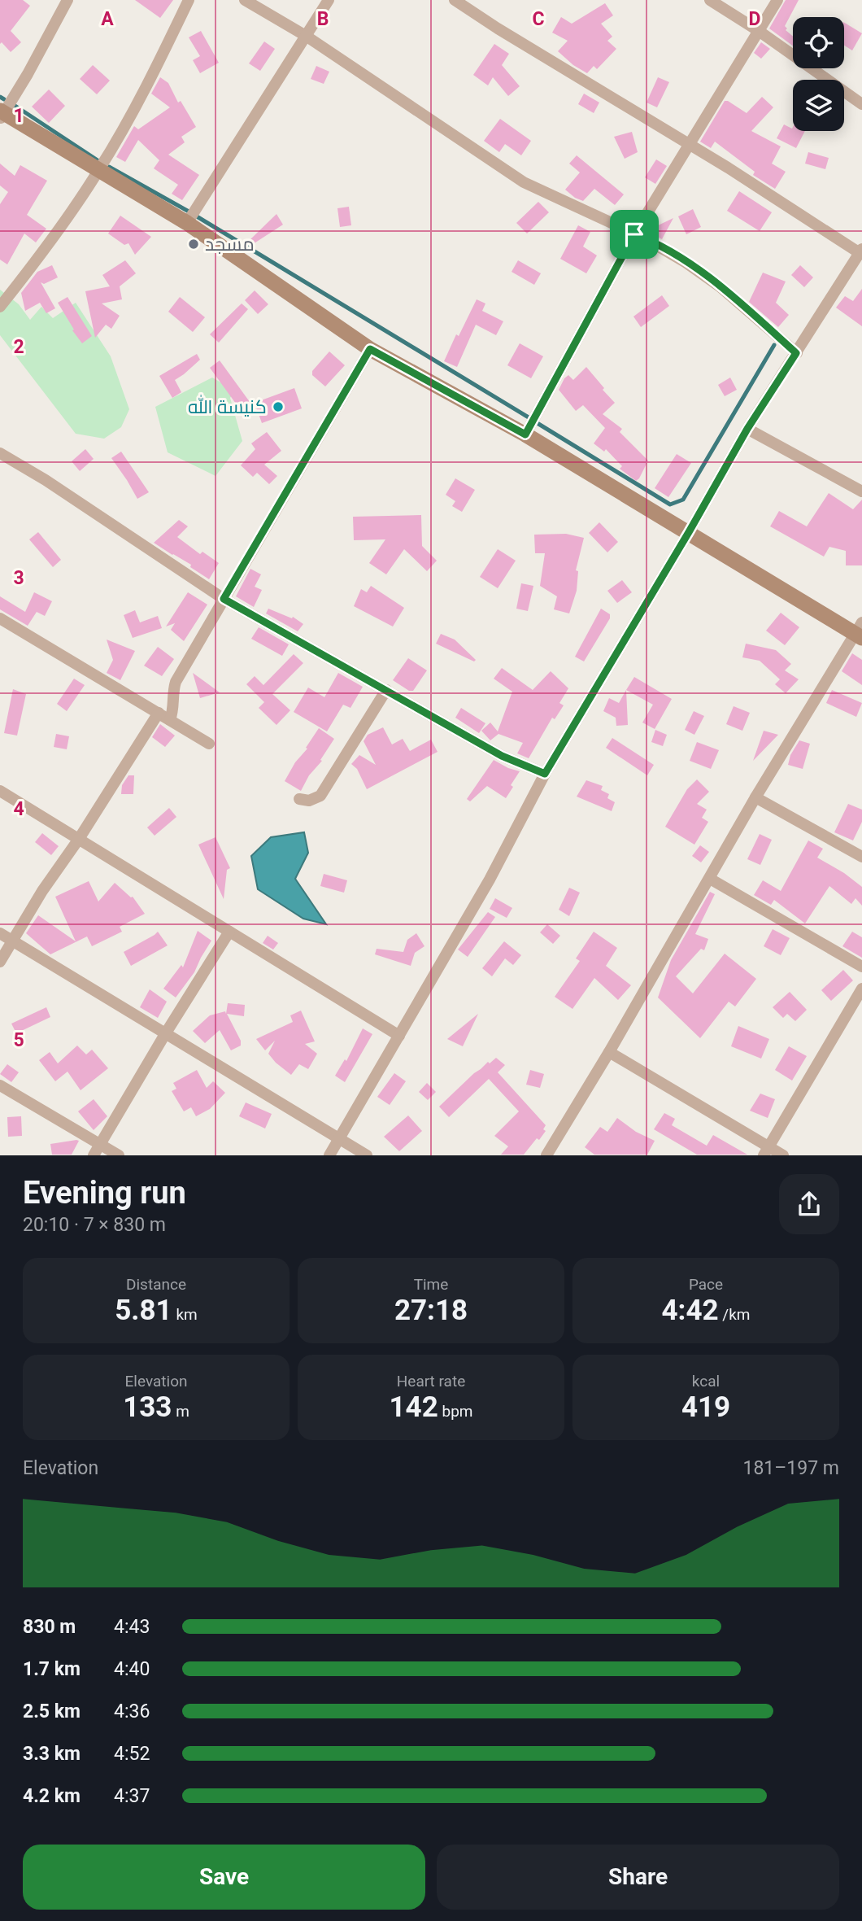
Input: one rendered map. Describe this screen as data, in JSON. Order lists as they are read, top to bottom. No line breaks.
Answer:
{"places":["مسجد","كنيسة الله"],"page":{"heading":["Evening run","20:10 · 7 × 830 m"],"stats":[["Distance","5.81 km"],["Time","27:18"],["Pace","4:42 /km"],["Elevation","133 m"],["Heart rate","142 bpm"],["kcal","419"]],"chart":["Elevation","181–197 m"],"list":[{"name":"830 m","note":"4:43"},{"name":"1.7 km","note":"4:40"},{"name":"2.5 km","note":"4:36"},{"name":"3.3 km","note":"4:52"},{"name":"4.2 km","note":"4:37"}],"buttons":["Save","Share"]},"grid":{"columns":["A","B","C","D"],"rows":["1","2","3","4","5"]}}
